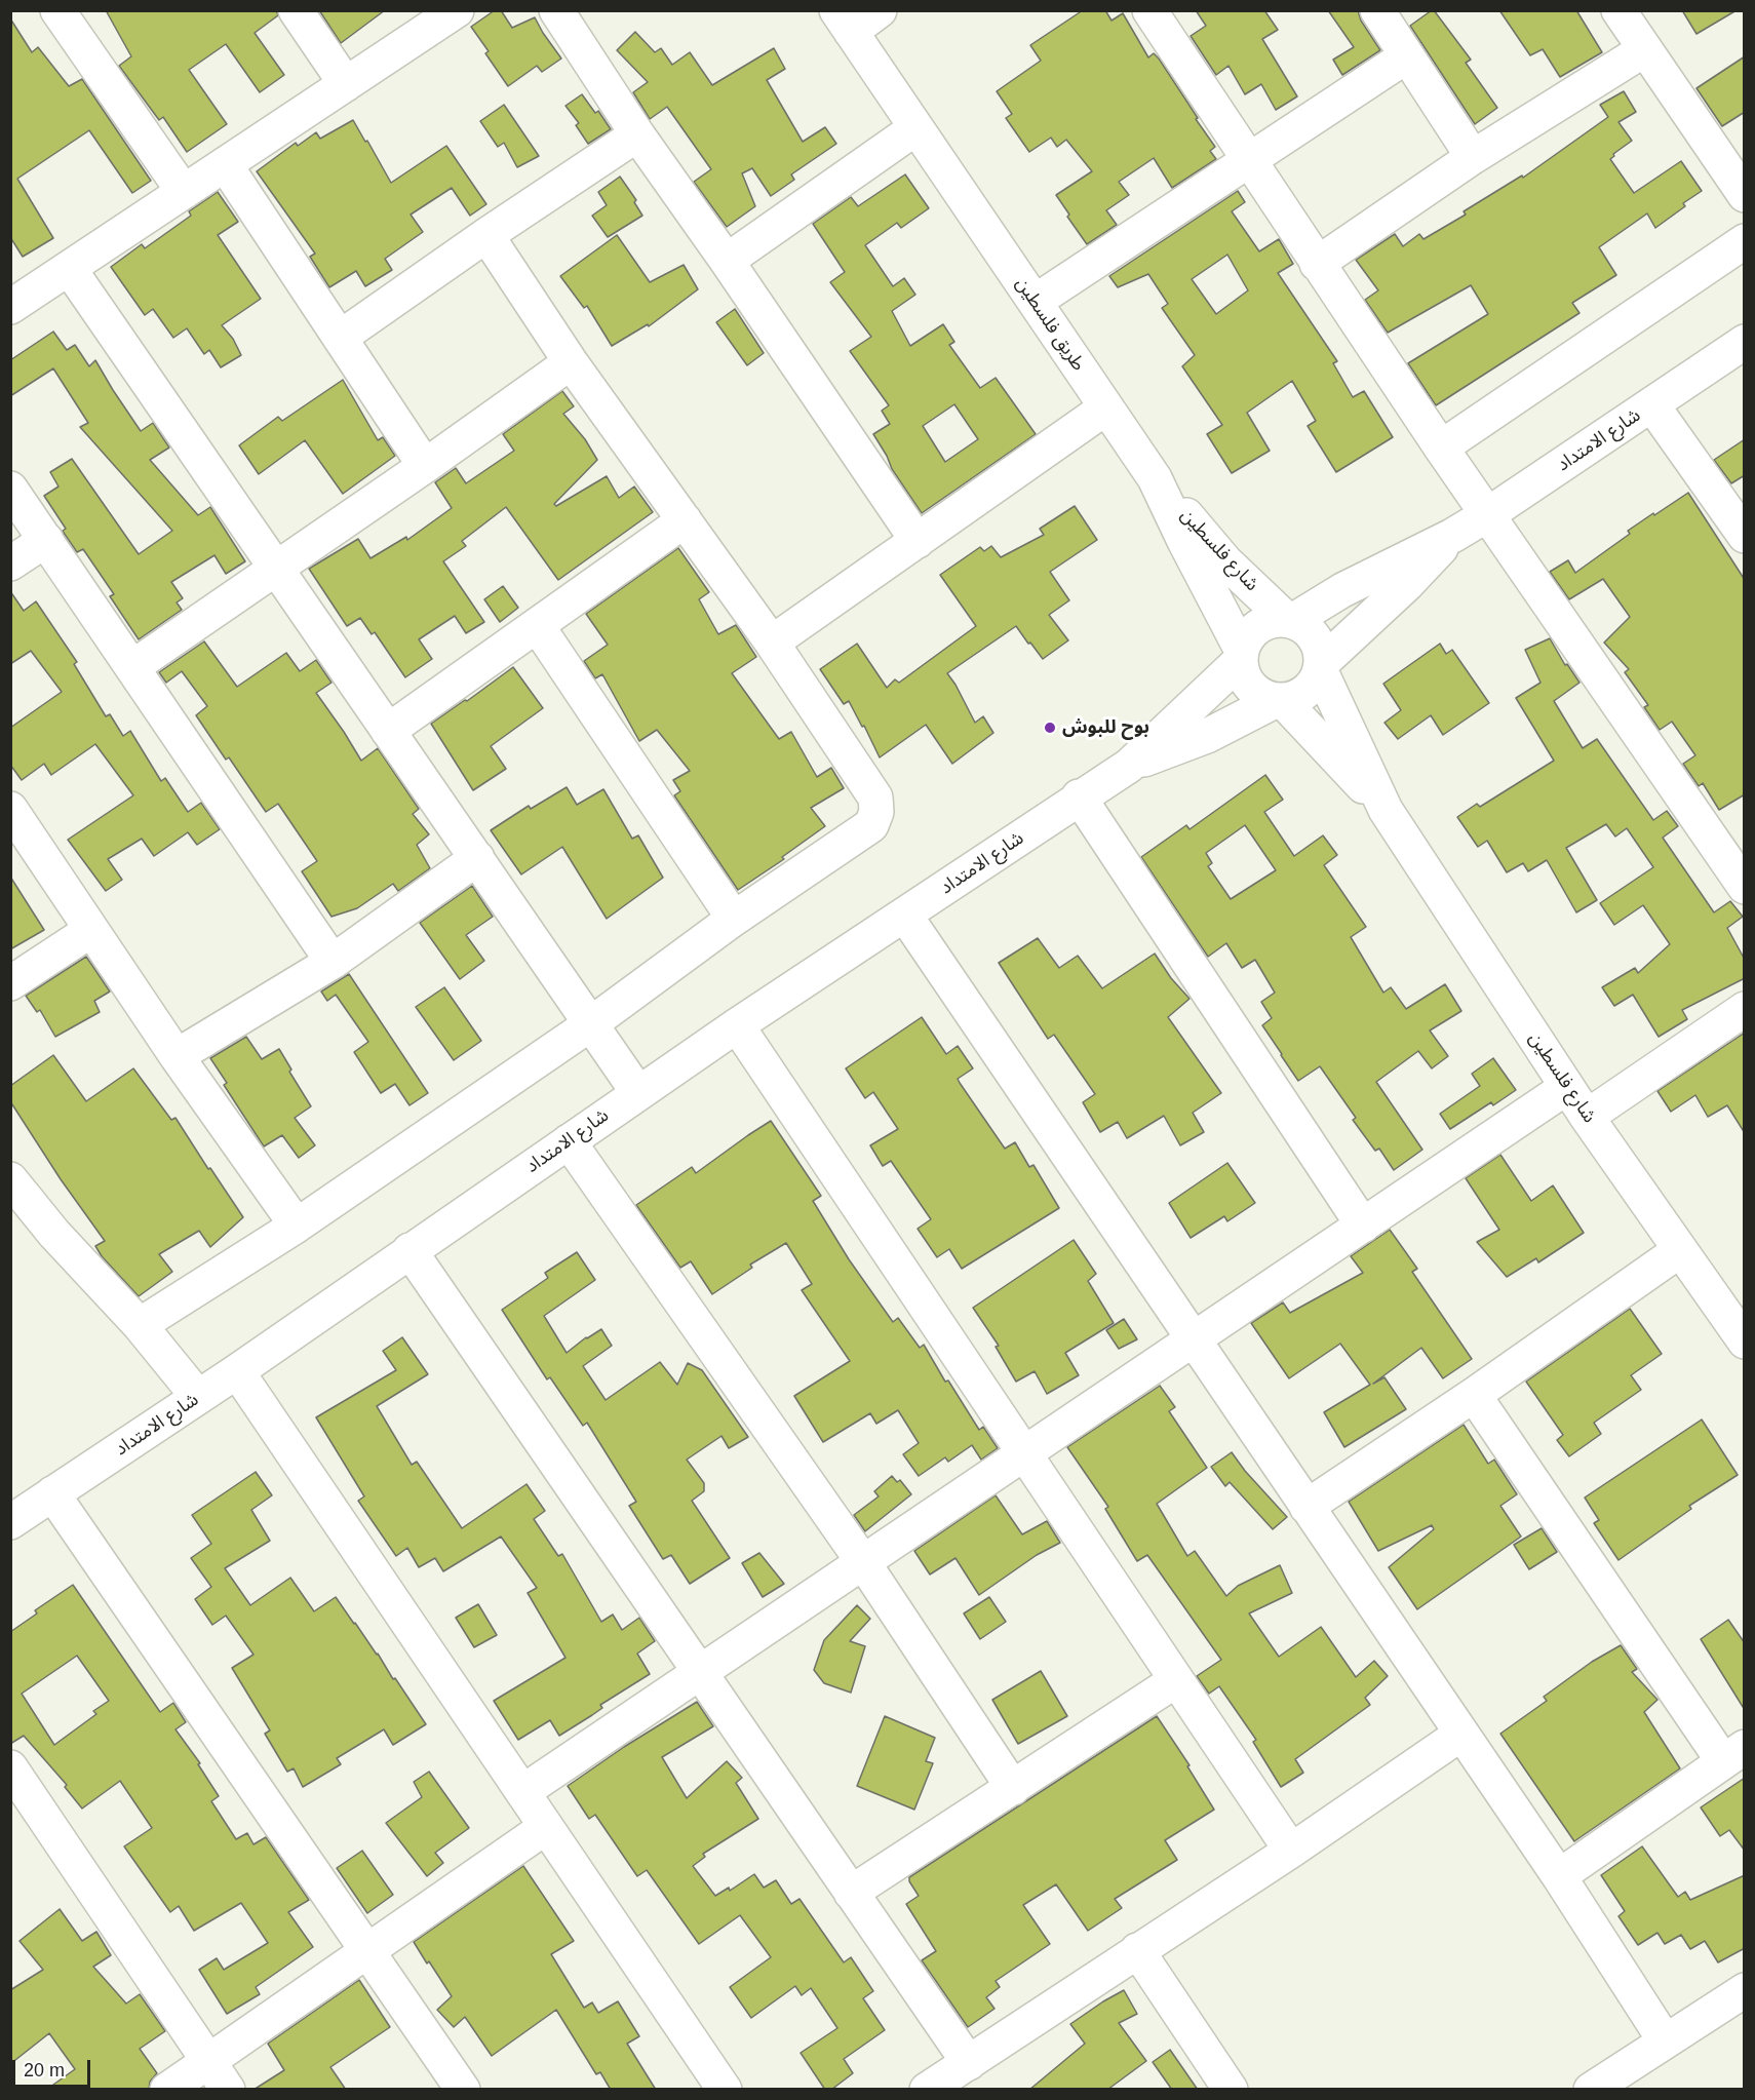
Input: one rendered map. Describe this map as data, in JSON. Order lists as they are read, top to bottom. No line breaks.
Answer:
{"streets":{"street":["طريق فلسطين","شارع الامتداد","شارع فلسطين"]},"crossings":[["طريق فلسطين","شارع الامتداد"],["طريق فلسطين","شارع فلسطين"],["شارع الامتداد","شارع فلسطين"]],"places":["بوح للبوش"],"scale_bar":"20 m"}
